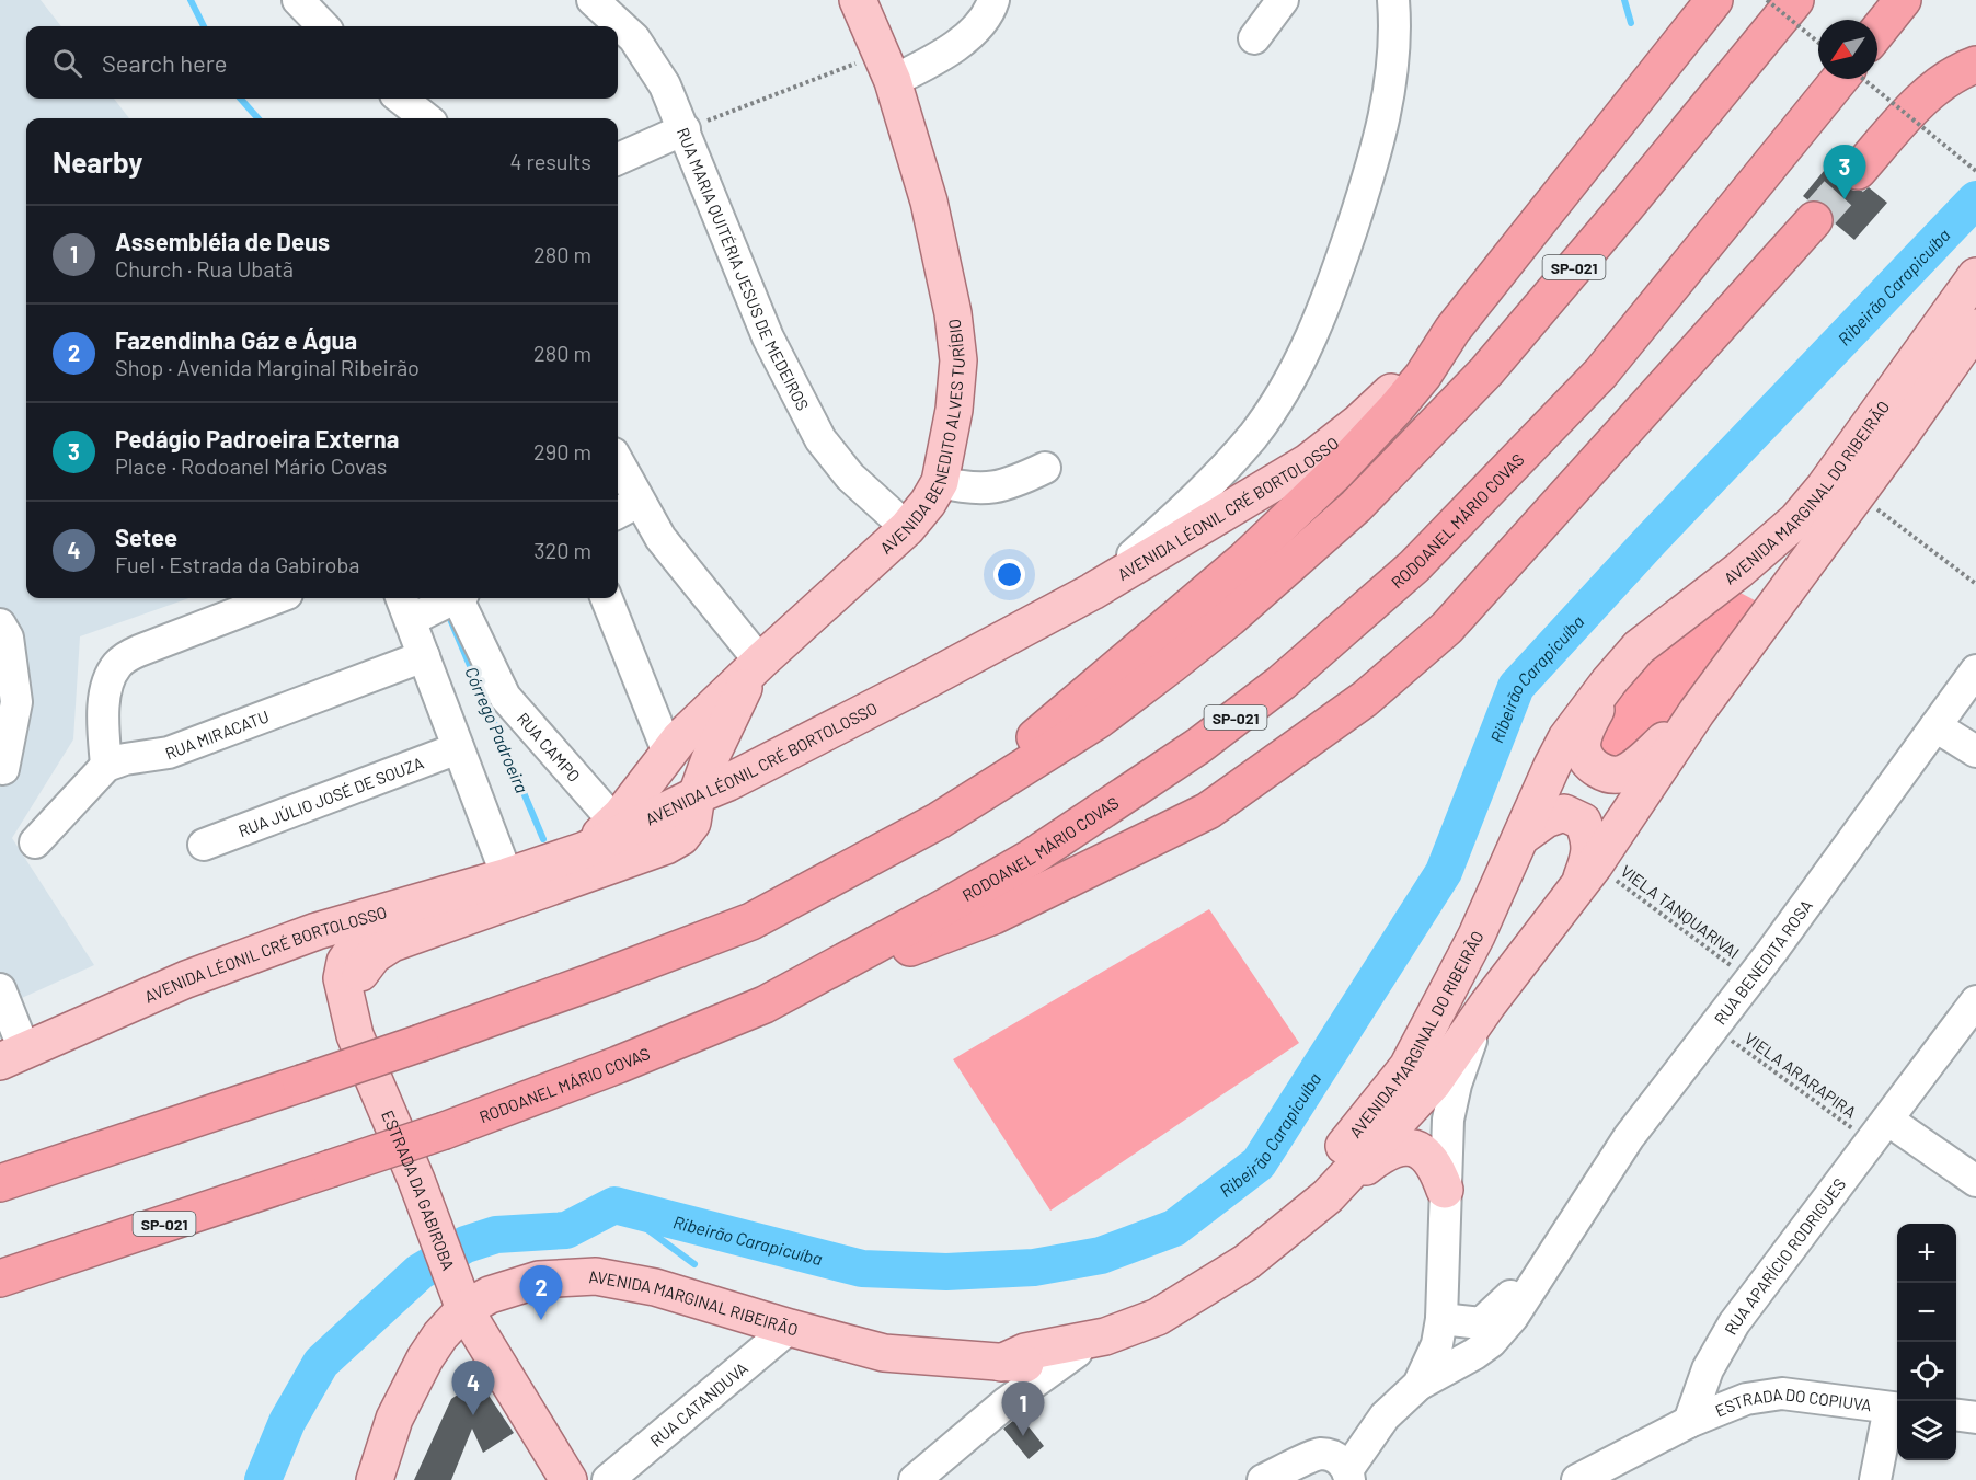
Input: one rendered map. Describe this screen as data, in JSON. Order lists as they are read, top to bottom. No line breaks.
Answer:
{"streets":{"highway":["SP-021","RODOANEL MÁRIO COVAS"],"main road":["AVENIDA BENEDITO ALVES TURÍBIO","AVENIDA MARGINAL DO RIBEIRÃO","AVENIDA LÉONIL CRÉ BORTOLOSSO","ESTRADA DA GABIROBA","AVENIDA MARGINAL RIBEIRÃO"],"street":["RUA MARIA QUITÉRIA JESUS DE MEDEIROS","RUA MIRACATU","RUA CAMPO","RUA JÚLIO JOSÉ DE SOUZA","RUA BENEDITA ROSA","RUA APARÍCIO RODRIGUES","RUA CATANDUVA","ESTRADA DO COPIUVA"],"path":["VIELA TANQUARIVAI","VIELA ARARAPIRA"]},"crossings":[["RUA MARIA QUITÉRIA JESUS DE MEDEIROS","AVENIDA BENEDITO ALVES TURÍBIO"],["AVENIDA BENEDITO ALVES TURÍBIO","AVENIDA LÉONIL CRÉ BORTOLOSSO"],["AVENIDA BENEDITO ALVES TURÍBIO","RUA CAMPO"],["AVENIDA BENEDITO ALVES TURÍBIO","ESTRADA DA GABIROBA"],["AVENIDA MARGINAL DO RIBEIRÃO","VIELA TANQUARIVAI"],["AVENIDA LÉONIL CRÉ BORTOLOSSO","ESTRADA DA GABIROBA"],["VIELA TANQUARIVAI","RUA BENEDITA ROSA"],["RUA BENEDITA ROSA","VIELA ARARAPIRA"],["VIELA ARARAPIRA","RUA APARÍCIO RODRIGUES"],["ESTRADA DA GABIROBA","AVENIDA MARGINAL RIBEIRÃO"],["RUA APARÍCIO RODRIGUES","ESTRADA DO COPIUVA"],["AVENIDA MARGINAL RIBEIRÃO","RUA CATANDUVA"]],"water":["Ribeirão Carapicuíba","Córrego Padroeira"],"north":"bottom left","page":{"search":"Search here","heading":["Nearby","4 results"],"pins":["3","2","4","1"],"list":[{"mark":"1","name":"Assembléia de Deus","note":"Church · Rua Ubatã","value":"280 m"},{"mark":"2","name":"Fazendinha Gáz e Água","note":"Shop · Avenida Marginal Ribeirão","value":"280 m"},{"mark":"3","name":"Pedágio Padroeira Externa","note":"Place · Rodoanel Mário Covas","value":"290 m"},{"mark":"4","name":"Setee","note":"Fuel · Estrada da Gabiroba","value":"320 m"}],"map_buttons":["+","−"]}}
